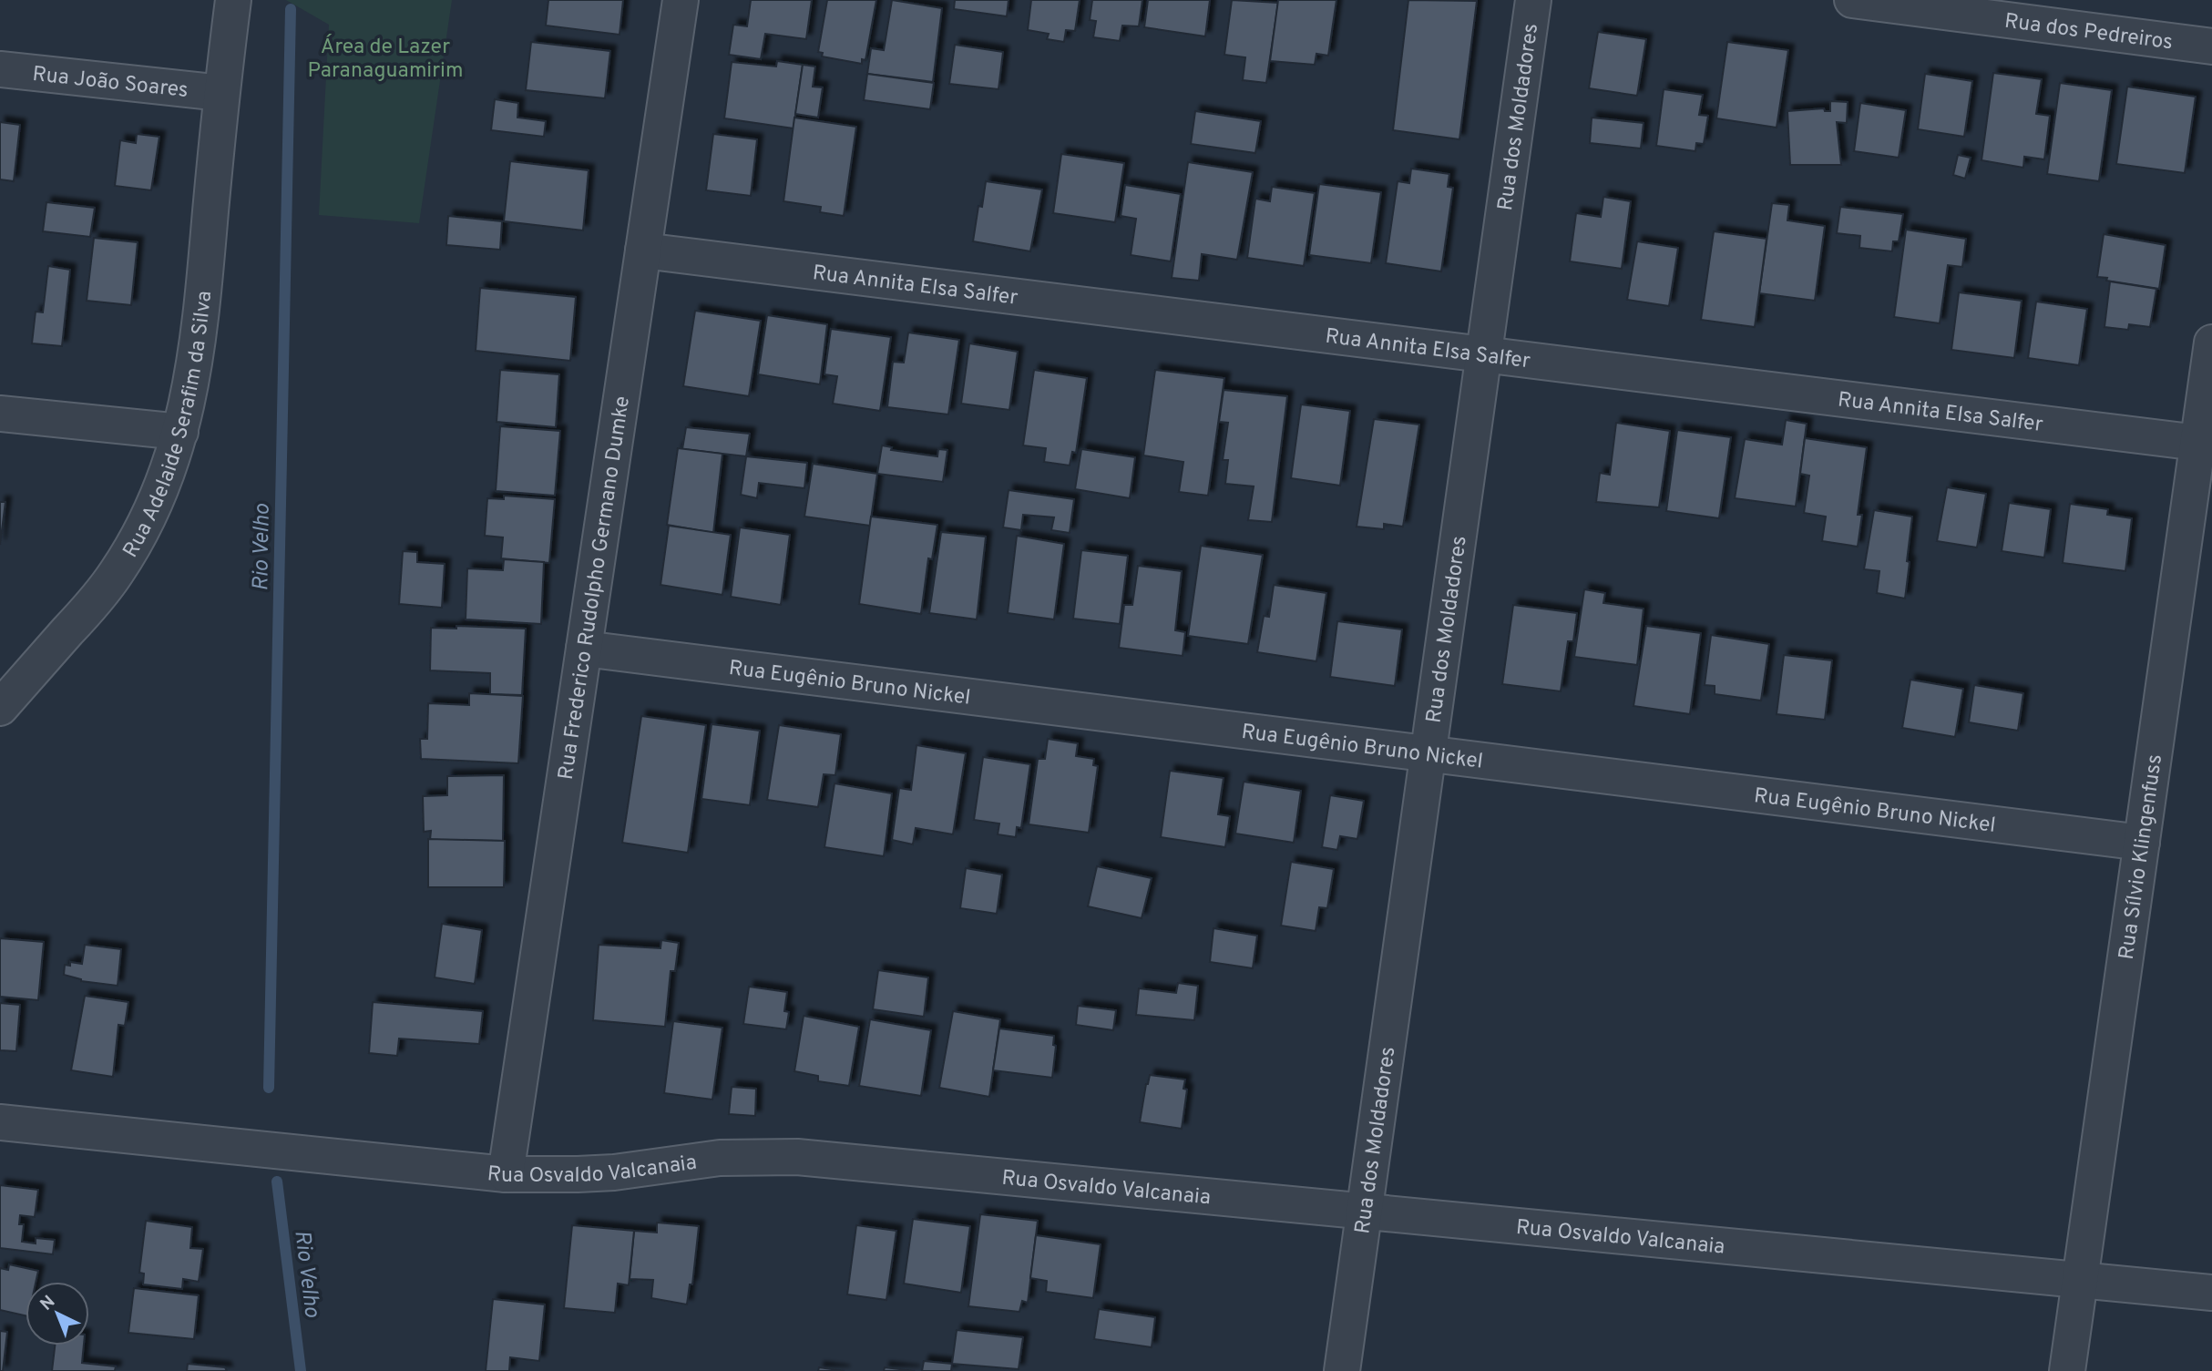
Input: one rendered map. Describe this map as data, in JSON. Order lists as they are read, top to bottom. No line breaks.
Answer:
{"streets":{"street":["Rua dos Pedreiros","Rua João Soares","Rua dos Moldadores","Rua Annita Elsa Salfer","Rua Adelaide Serafim da Silva","Rua Frederico Rudolpho Germano Dumke","Rua Eugênio Bruno Nickel","Rua Sílvio Klingenfuss","Rua Osvaldo Valcanaia"]},"crossings":[["Rua João Soares","Rua Adelaide Serafim da Silva"],["Rua dos Moldadores","Rua Annita Elsa Salfer"],["Rua dos Moldadores","Rua Eugênio Bruno Nickel"],["Rua dos Moldadores","Rua Osvaldo Valcanaia"],["Rua Annita Elsa Salfer","Rua Frederico Rudolpho Germano Dumke"],["Rua Annita Elsa Salfer","Rua Sílvio Klingenfuss"],["Rua Frederico Rudolpho Germano Dumke","Rua Eugênio Bruno Nickel"],["Rua Frederico Rudolpho Germano Dumke","Rua Osvaldo Valcanaia"],["Rua Eugênio Bruno Nickel","Rua Sílvio Klingenfuss"],["Rua Sílvio Klingenfuss","Rua Osvaldo Valcanaia"]],"water":["Rio Velho"],"parks":["Área de Lazer Paranaguamirim"],"north":"top left"}
